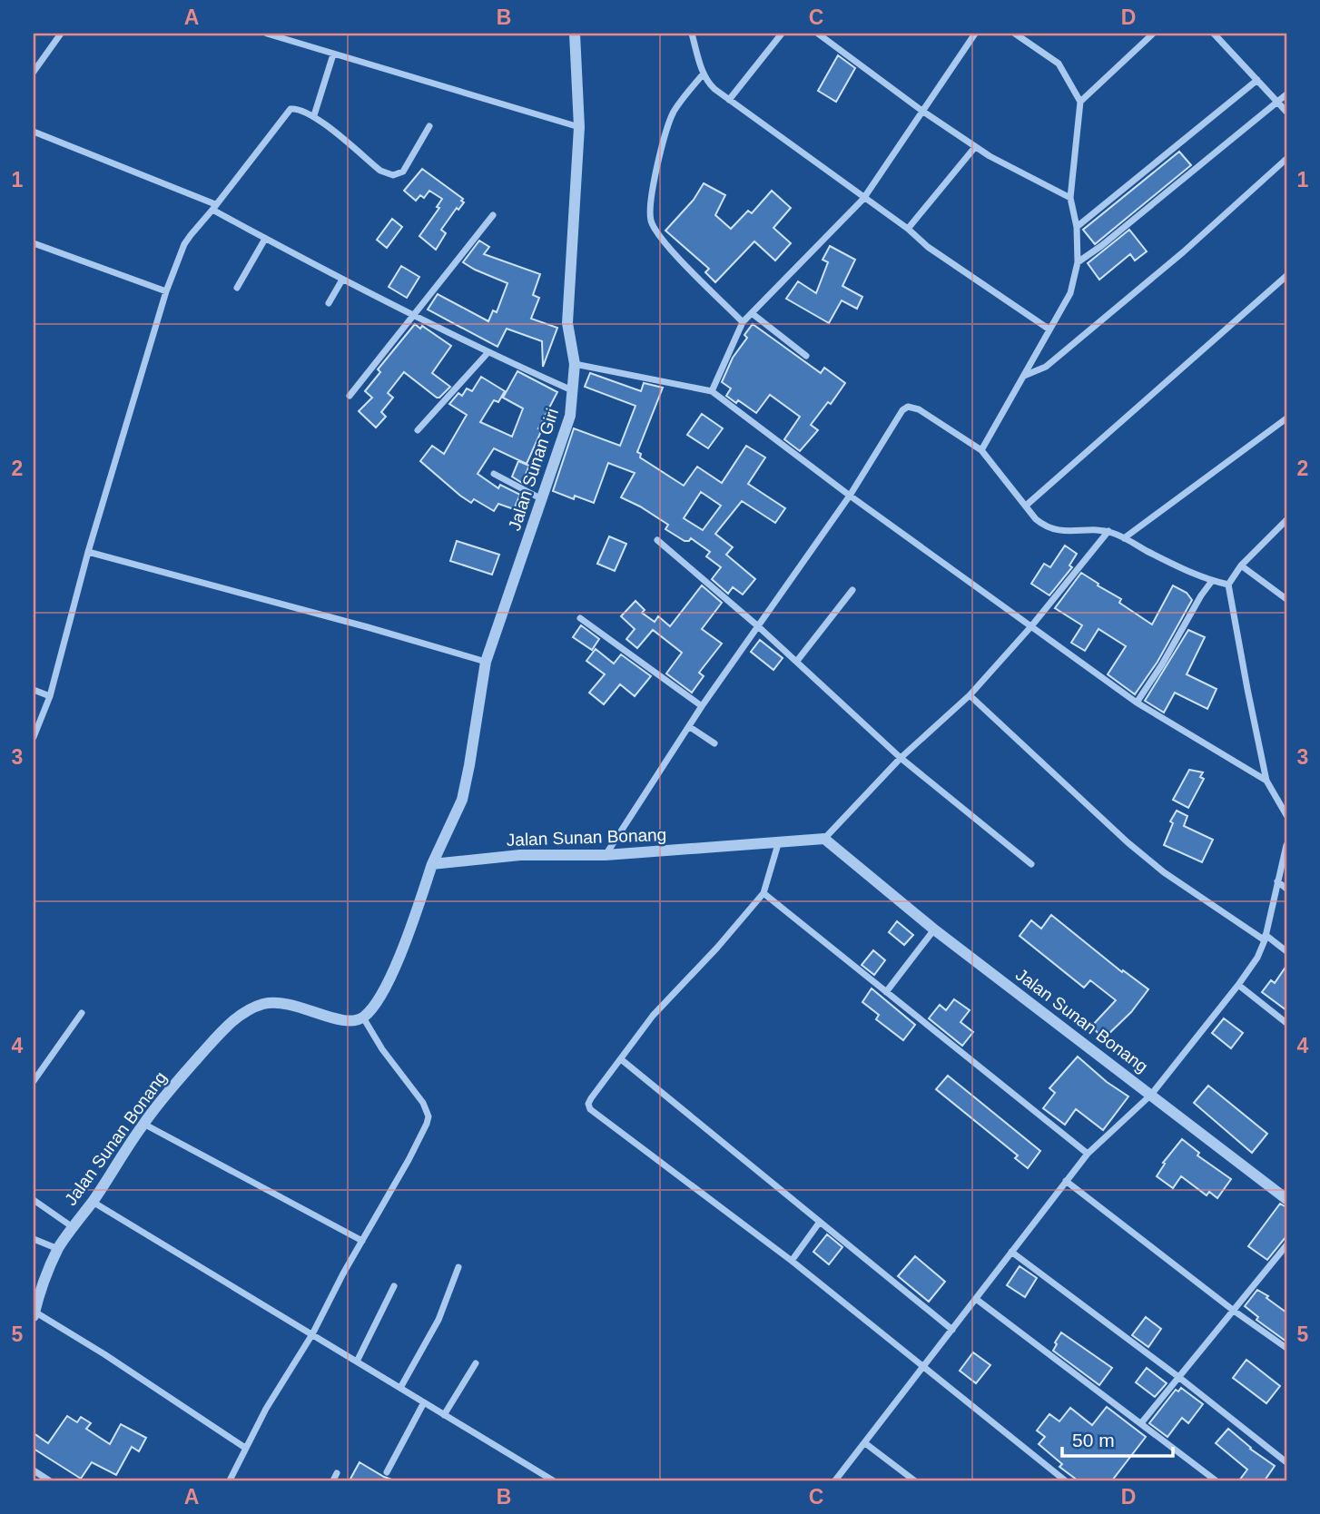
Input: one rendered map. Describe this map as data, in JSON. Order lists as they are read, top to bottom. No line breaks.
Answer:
{"streets":{"street":["Jalan Sunan Giri","Jalan Sunan Bonang"]},"crossings":[["Jalan Sunan Giri","Jalan Sunan Bonang"]],"scale_bar":"50 m","grid":{"columns":["A","B","C","D"],"rows":["1","2","3","4","5"]}}
